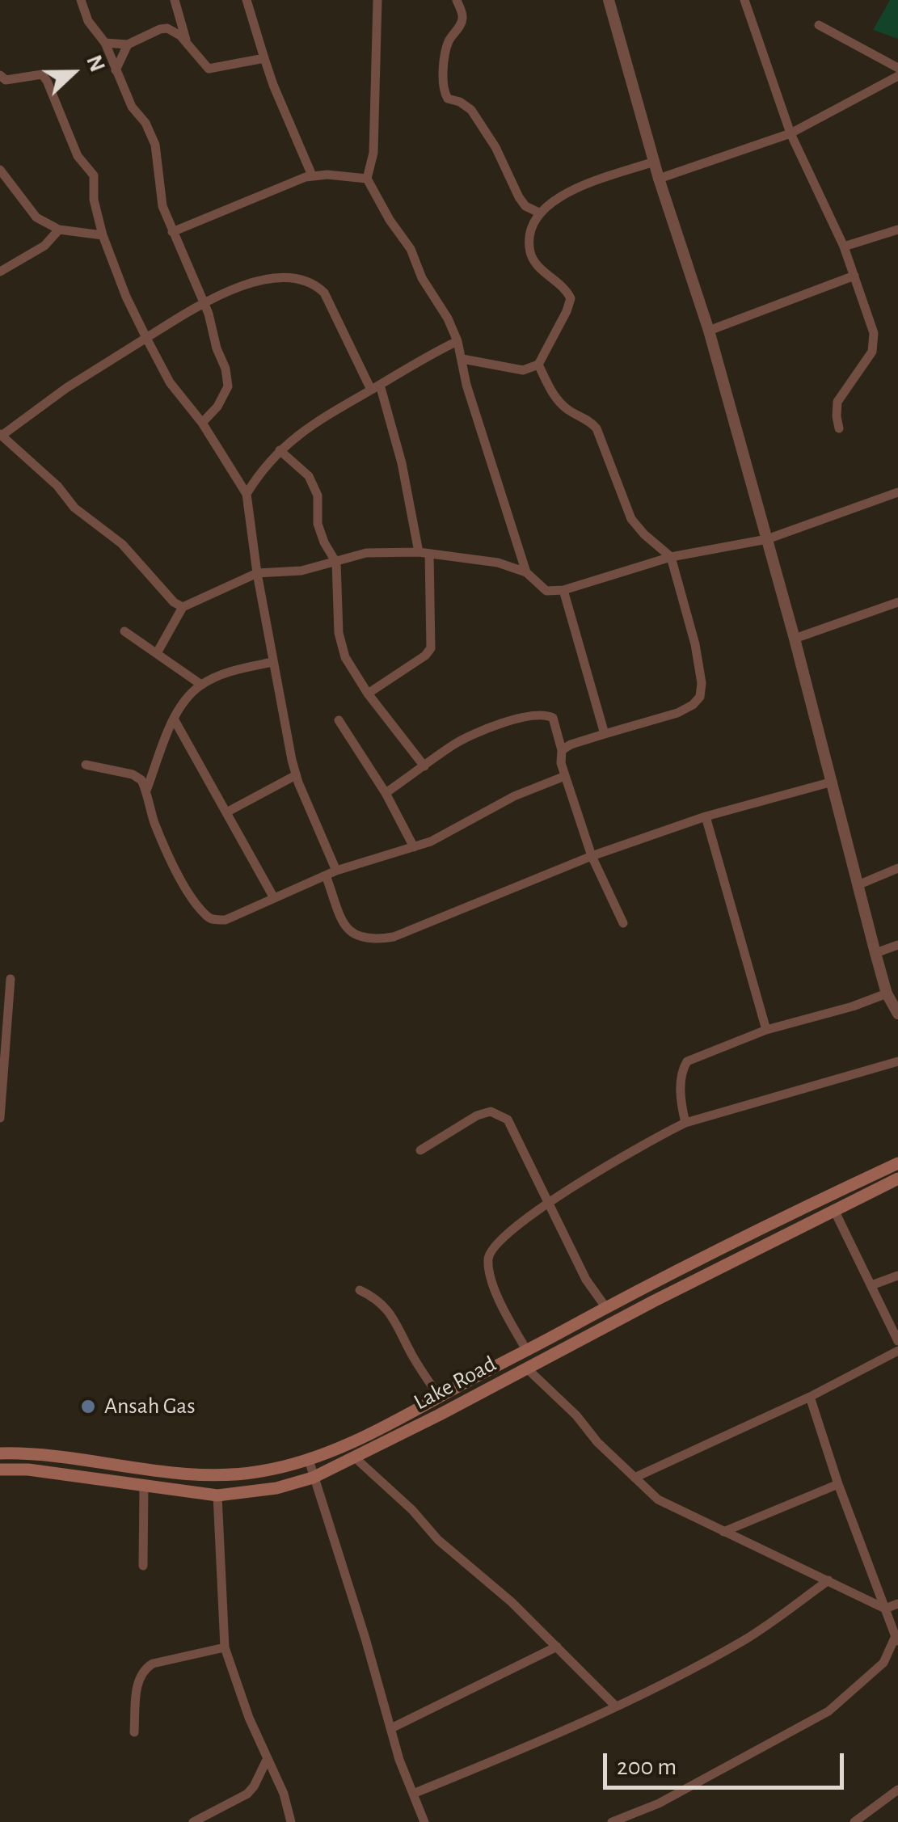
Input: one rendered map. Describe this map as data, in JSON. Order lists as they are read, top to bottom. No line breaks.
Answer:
{"streets":{"main road":["Lake Road"]},"places":["Ansah Gas"],"scale_bar":"200 m","north":"right"}
